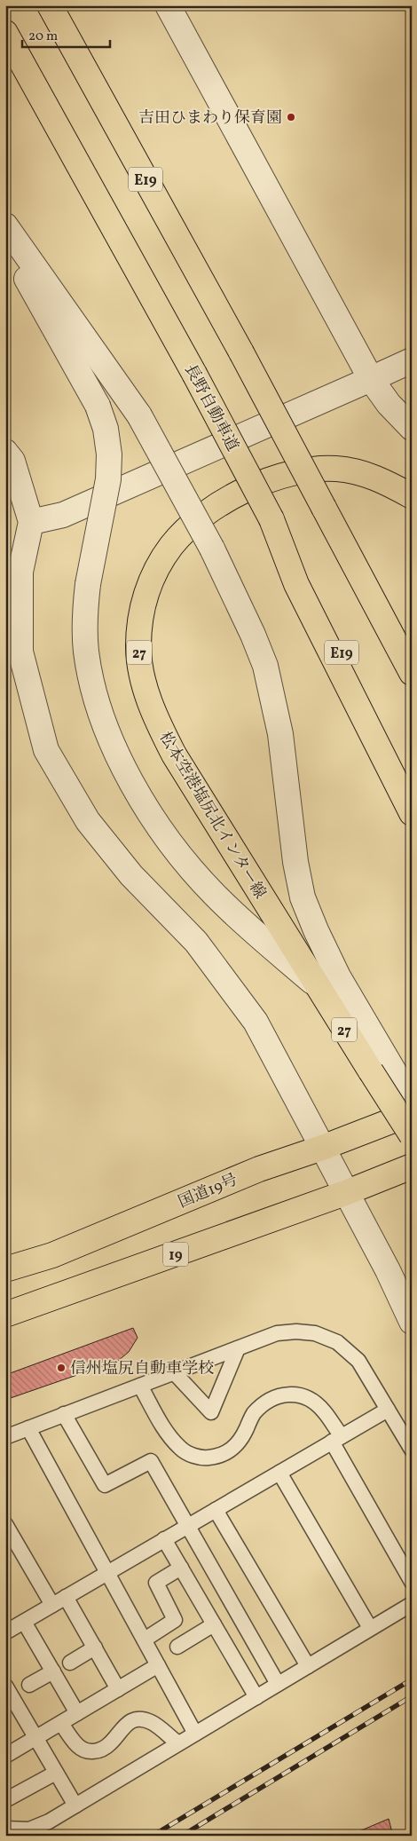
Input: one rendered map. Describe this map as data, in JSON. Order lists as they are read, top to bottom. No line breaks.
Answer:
{"streets":{"main road":["E19","長野自動車道","27","松本空港塩尻北インター線","国道19号","19"]},"places":["吉田ひまわり保育園","信州塩尻自動車学校"],"scale_bar":"20 m"}
